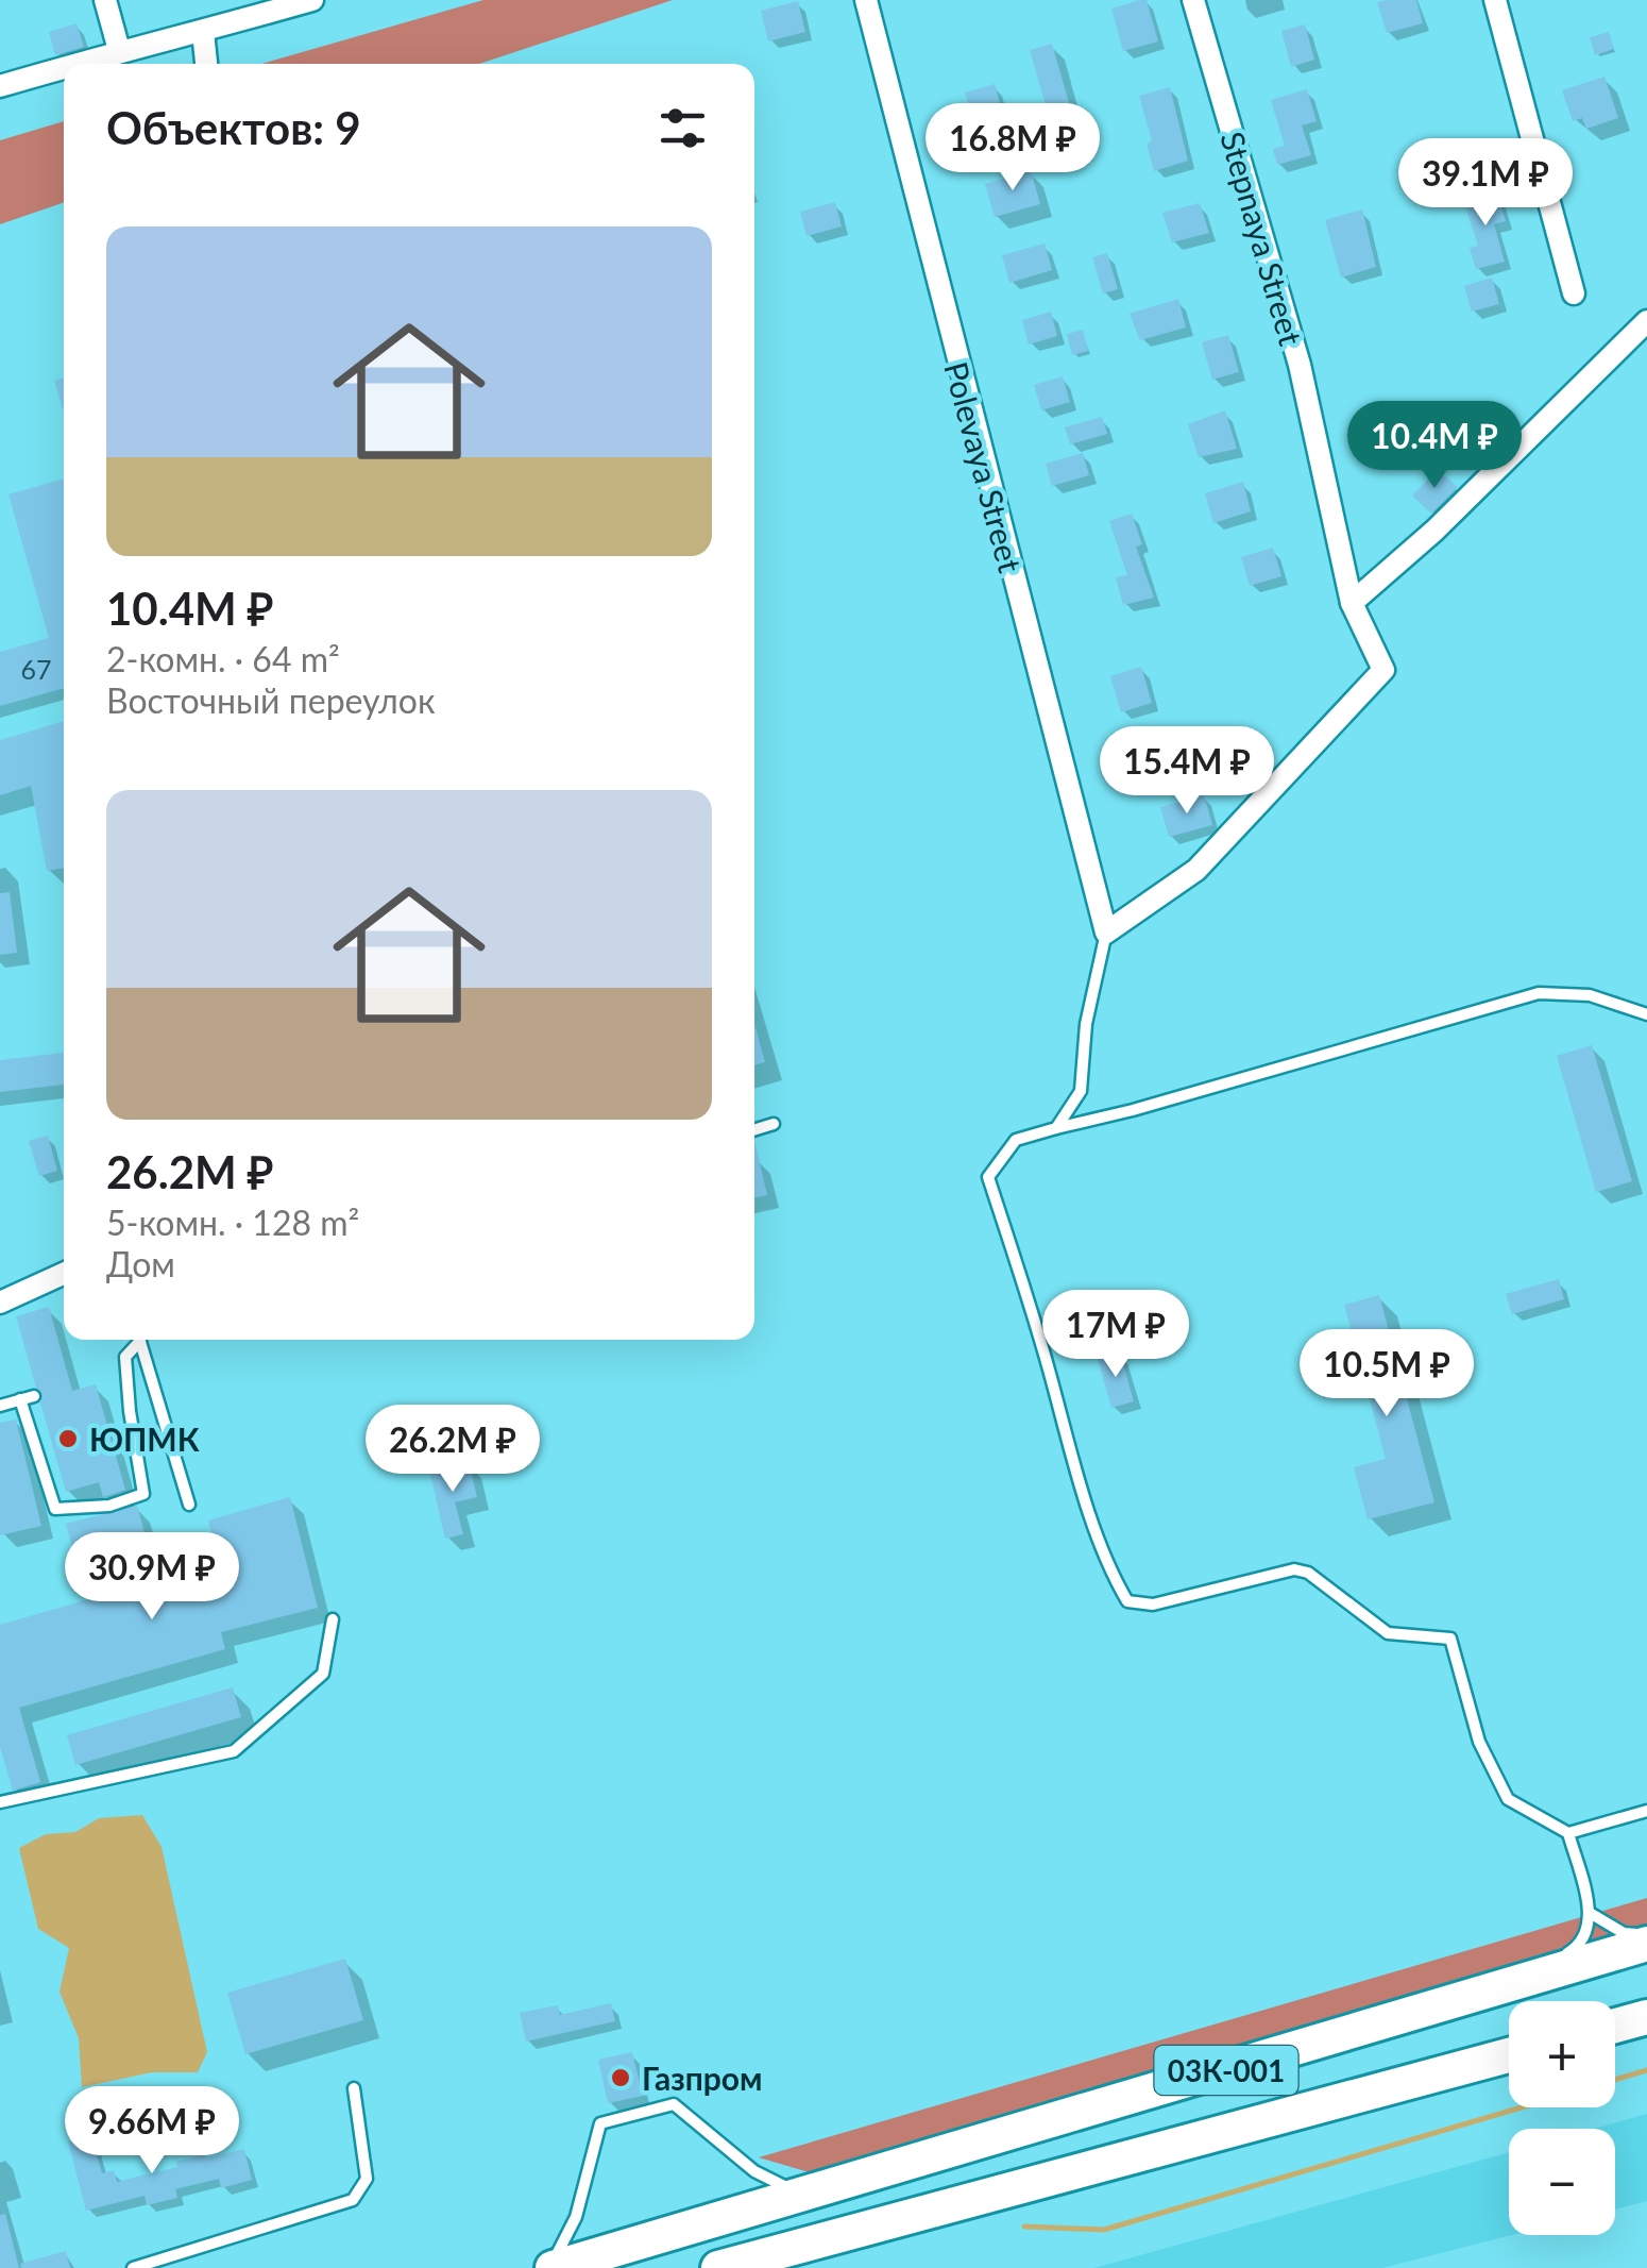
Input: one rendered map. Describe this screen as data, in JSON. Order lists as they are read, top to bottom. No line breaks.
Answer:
{"streets":{"main road":["03К-001"],"street":["Stepnaya Street","Polevaya Street"]},"crossings":[["Stepnaya Street","Polevaya Street"]],"places":["ЮПМК","Газпром"],"house_numbers":["67"],"page":{"heading":"Объектов: 9","price":["16.8M ₽","39.1M ₽","10.4M ₽","15.4M ₽","17M ₽","10.5M ₽","26.2M ₽","30.9M ₽","9.66M ₽"],"list":[{"name":"10.4M ₽","note":"2-комн. · 64 m² · Восточный переулок"},{"name":"26.2M ₽","note":"5-комн. · 128 m² · Дом"}],"map_buttons":["+","−"]}}
